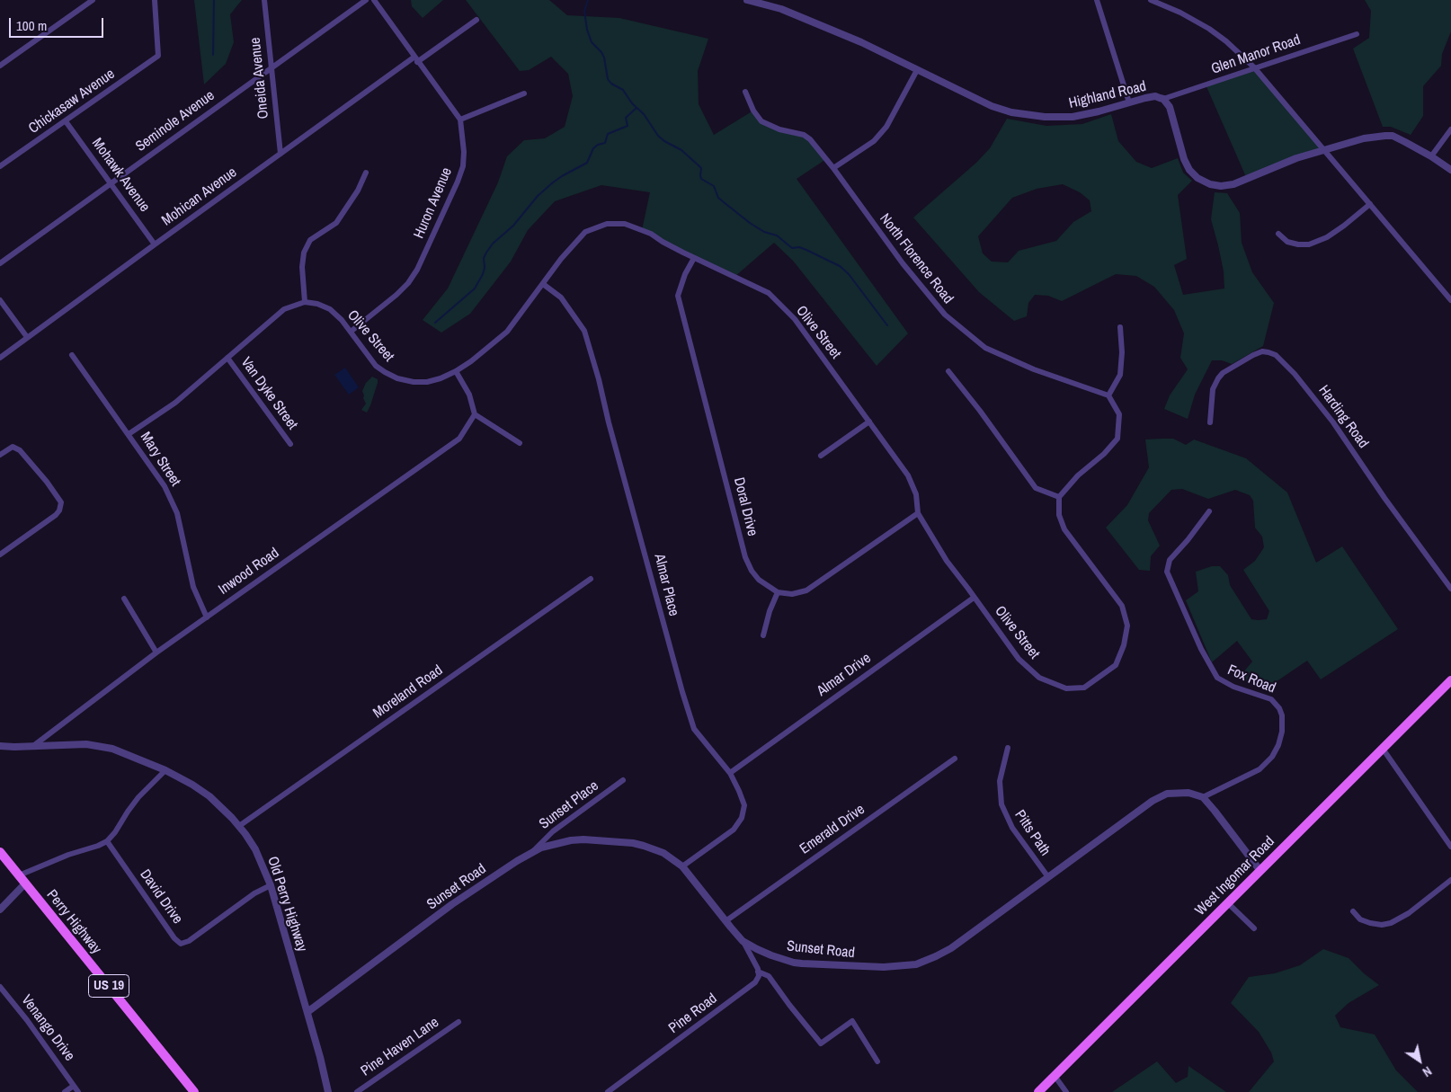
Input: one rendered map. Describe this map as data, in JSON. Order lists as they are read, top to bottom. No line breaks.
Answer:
{"streets":{"main road":["West Ingomar Road","Perry Highway","US 19"],"street":["Glen Manor Road","Oneida Avenue","Highland Road","Chickasaw Avenue","Seminole Avenue","Mohawk Avenue","Mohican Avenue","Huron Avenue","North Florence Road","Olive Street","Van Dyke Street","Harding Road","Mary Street","Doral Drive","Inwood Road","Almar Place","Almar Drive","Fox Road","Moreland Road","Sunset Place","Emerald Drive","Pitts Path","Sunset Road","David Drive","Old Perry Highway","Pine Road","Venango Drive","Pine Haven Lane"]},"crossings":[["Glen Manor Road","Highland Road"],["Oneida Avenue","Seminole Avenue"],["Oneida Avenue","Mohican Avenue"],["Chickasaw Avenue","Mohawk Avenue"],["Seminole Avenue","Mohawk Avenue"],["Mohawk Avenue","Mohican Avenue"],["Huron Avenue","Olive Street"],["Olive Street","Doral Drive"],["Olive Street","Almar Place"],["Olive Street","Almar Drive"],["Mary Street","Inwood Road"],["Inwood Road","Old Perry Highway"],["Almar Place","Almar Drive"],["Almar Place","Sunset Road"],["Fox Road","Sunset Road"],["Moreland Road","Old Perry Highway"],["Sunset Place","Sunset Road"],["Emerald Drive","Sunset Road"],["Pitts Path","Sunset Road"],["Sunset Road","Old Perry Highway"],["David Drive","Old Perry Highway"]],"scale_bar":"100 m","north":"bottom right"}
